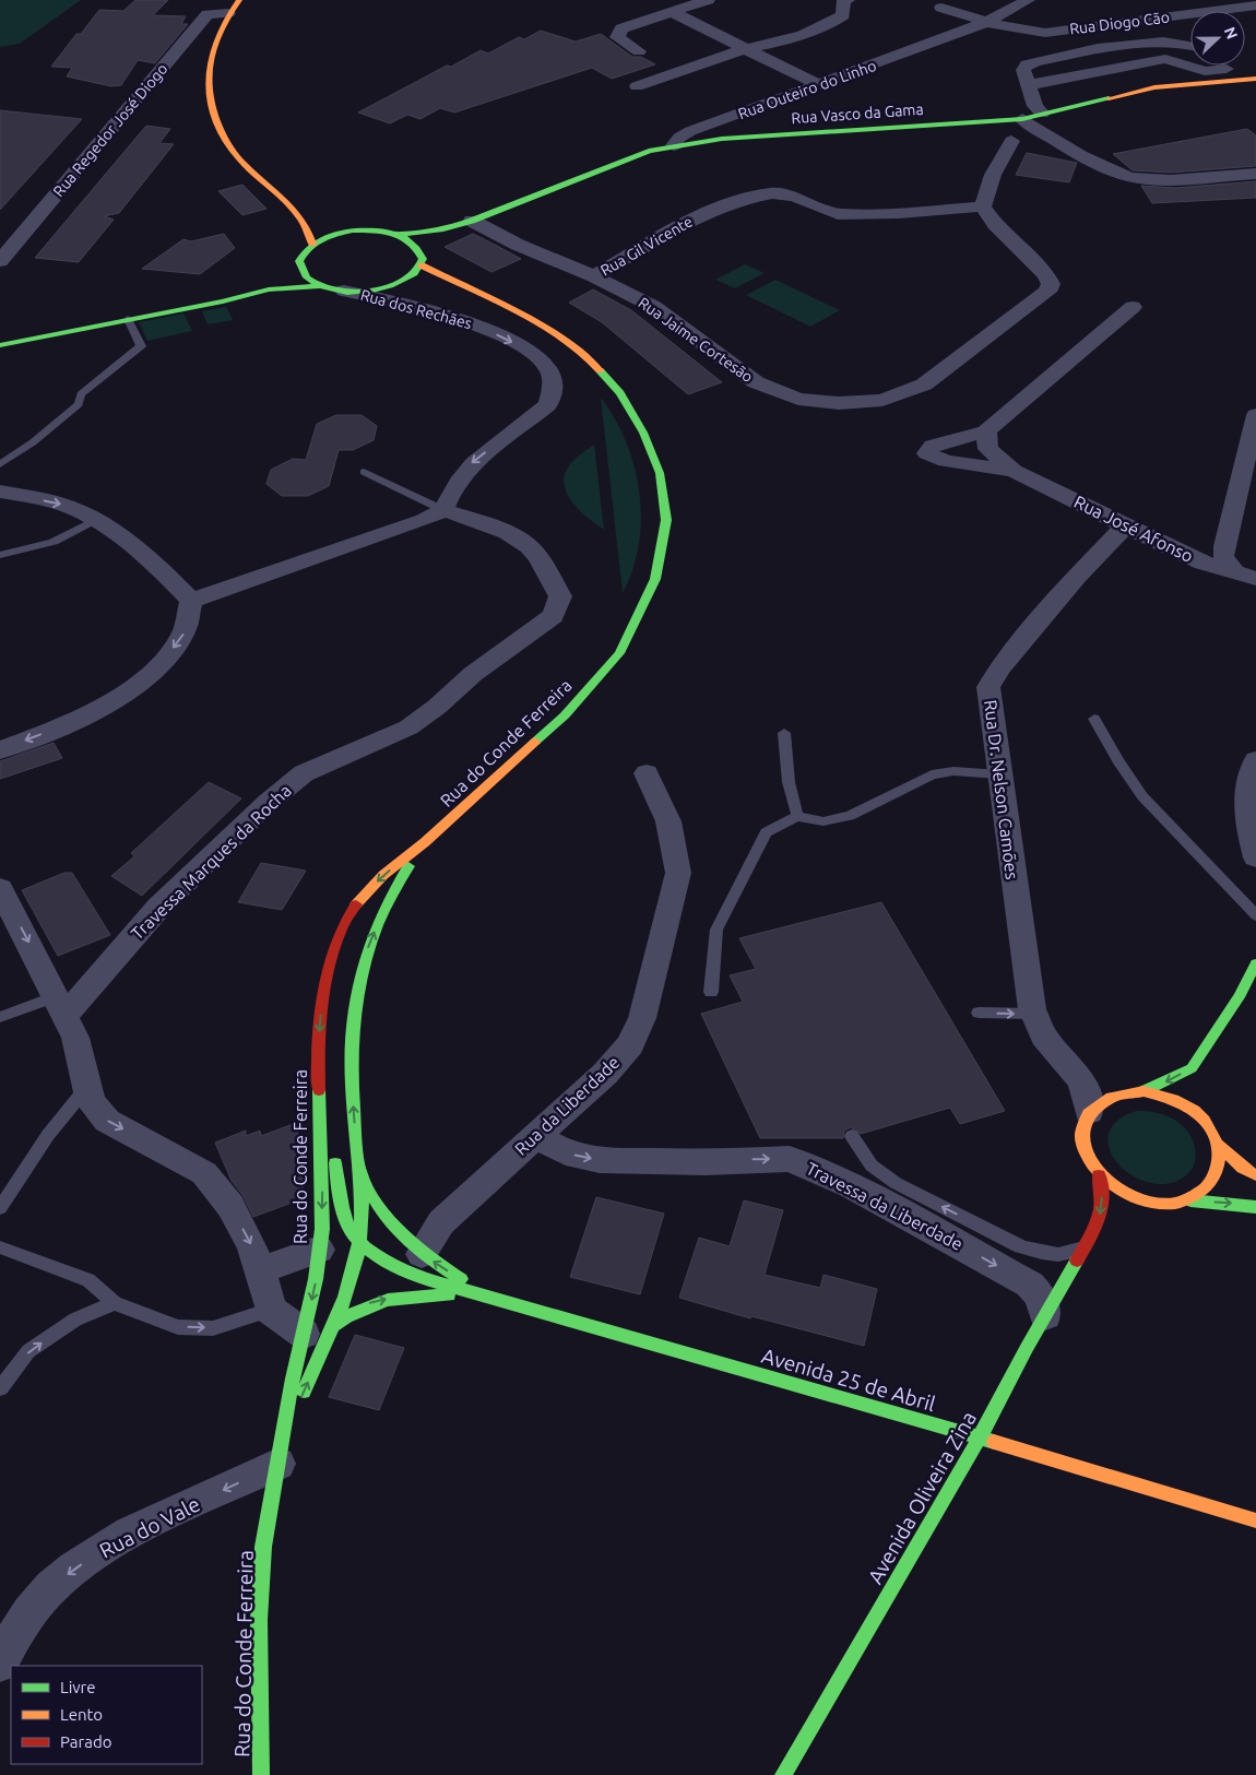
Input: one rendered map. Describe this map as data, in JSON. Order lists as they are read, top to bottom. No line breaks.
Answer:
{"streets":{"main road":["Rua Vasco da Gama","Rua do Conde Ferreira","Avenida 25 de Abril","Avenida Oliveira Zina"],"street":["Rua Diogo Cão","Rua Outeiro do Linho","Rua Regedor José Diogo","Rua Gil Vicente","Rua dos Rechães","Rua Jaime Cortesão","Rua José Afonso","Rua Dr. Nelson Camões","Travessa Marques da Rocha","Rua da Liberdade","Travessa da Liberdade","Rua do Vale"]},"crossings":[["Rua Diogo Cão","Rua Outeiro do Linho"],["Rua Outeiro do Linho","Rua Vasco da Gama"],["Rua Vasco da Gama","Rua Jaime Cortesão"],["Rua Vasco da Gama","Rua do Conde Ferreira"],["Rua Gil Vicente","Rua Jaime Cortesão"],["Rua dos Rechães","Travessa Marques da Rocha"],["Rua José Afonso","Rua Dr. Nelson Camões"],["Rua do Conde Ferreira","Avenida 25 de Abril"],["Rua do Conde Ferreira","Rua do Vale"],["Rua Dr. Nelson Camões","Avenida Oliveira Zina"],["Rua da Liberdade","Travessa da Liberdade"],["Rua da Liberdade","Avenida 25 de Abril"],["Travessa da Liberdade","Avenida Oliveira Zina"],["Avenida 25 de Abril","Avenida Oliveira Zina"]],"one_way":["Travessa da Liberdade","Rua do Vale"],"legend":["Livre","Lento","Parado"],"north":"right"}
